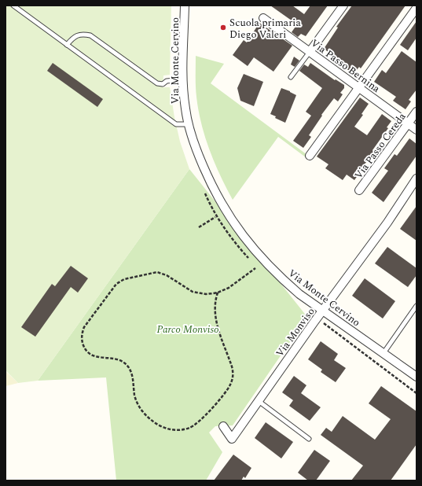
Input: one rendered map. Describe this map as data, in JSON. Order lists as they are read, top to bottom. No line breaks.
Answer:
{"streets":{"street":["Via Monte Cervino","Via Passo Bernina","Via Passo Cereda","Via Monviso"]},"crossings":[["Via Monte Cervino","Via Monviso"],["Via Passo Bernina","Via Passo Cereda"]],"parks":["Parco Monviso"],"places":["Scuola primaria Diego Valeri"]}
